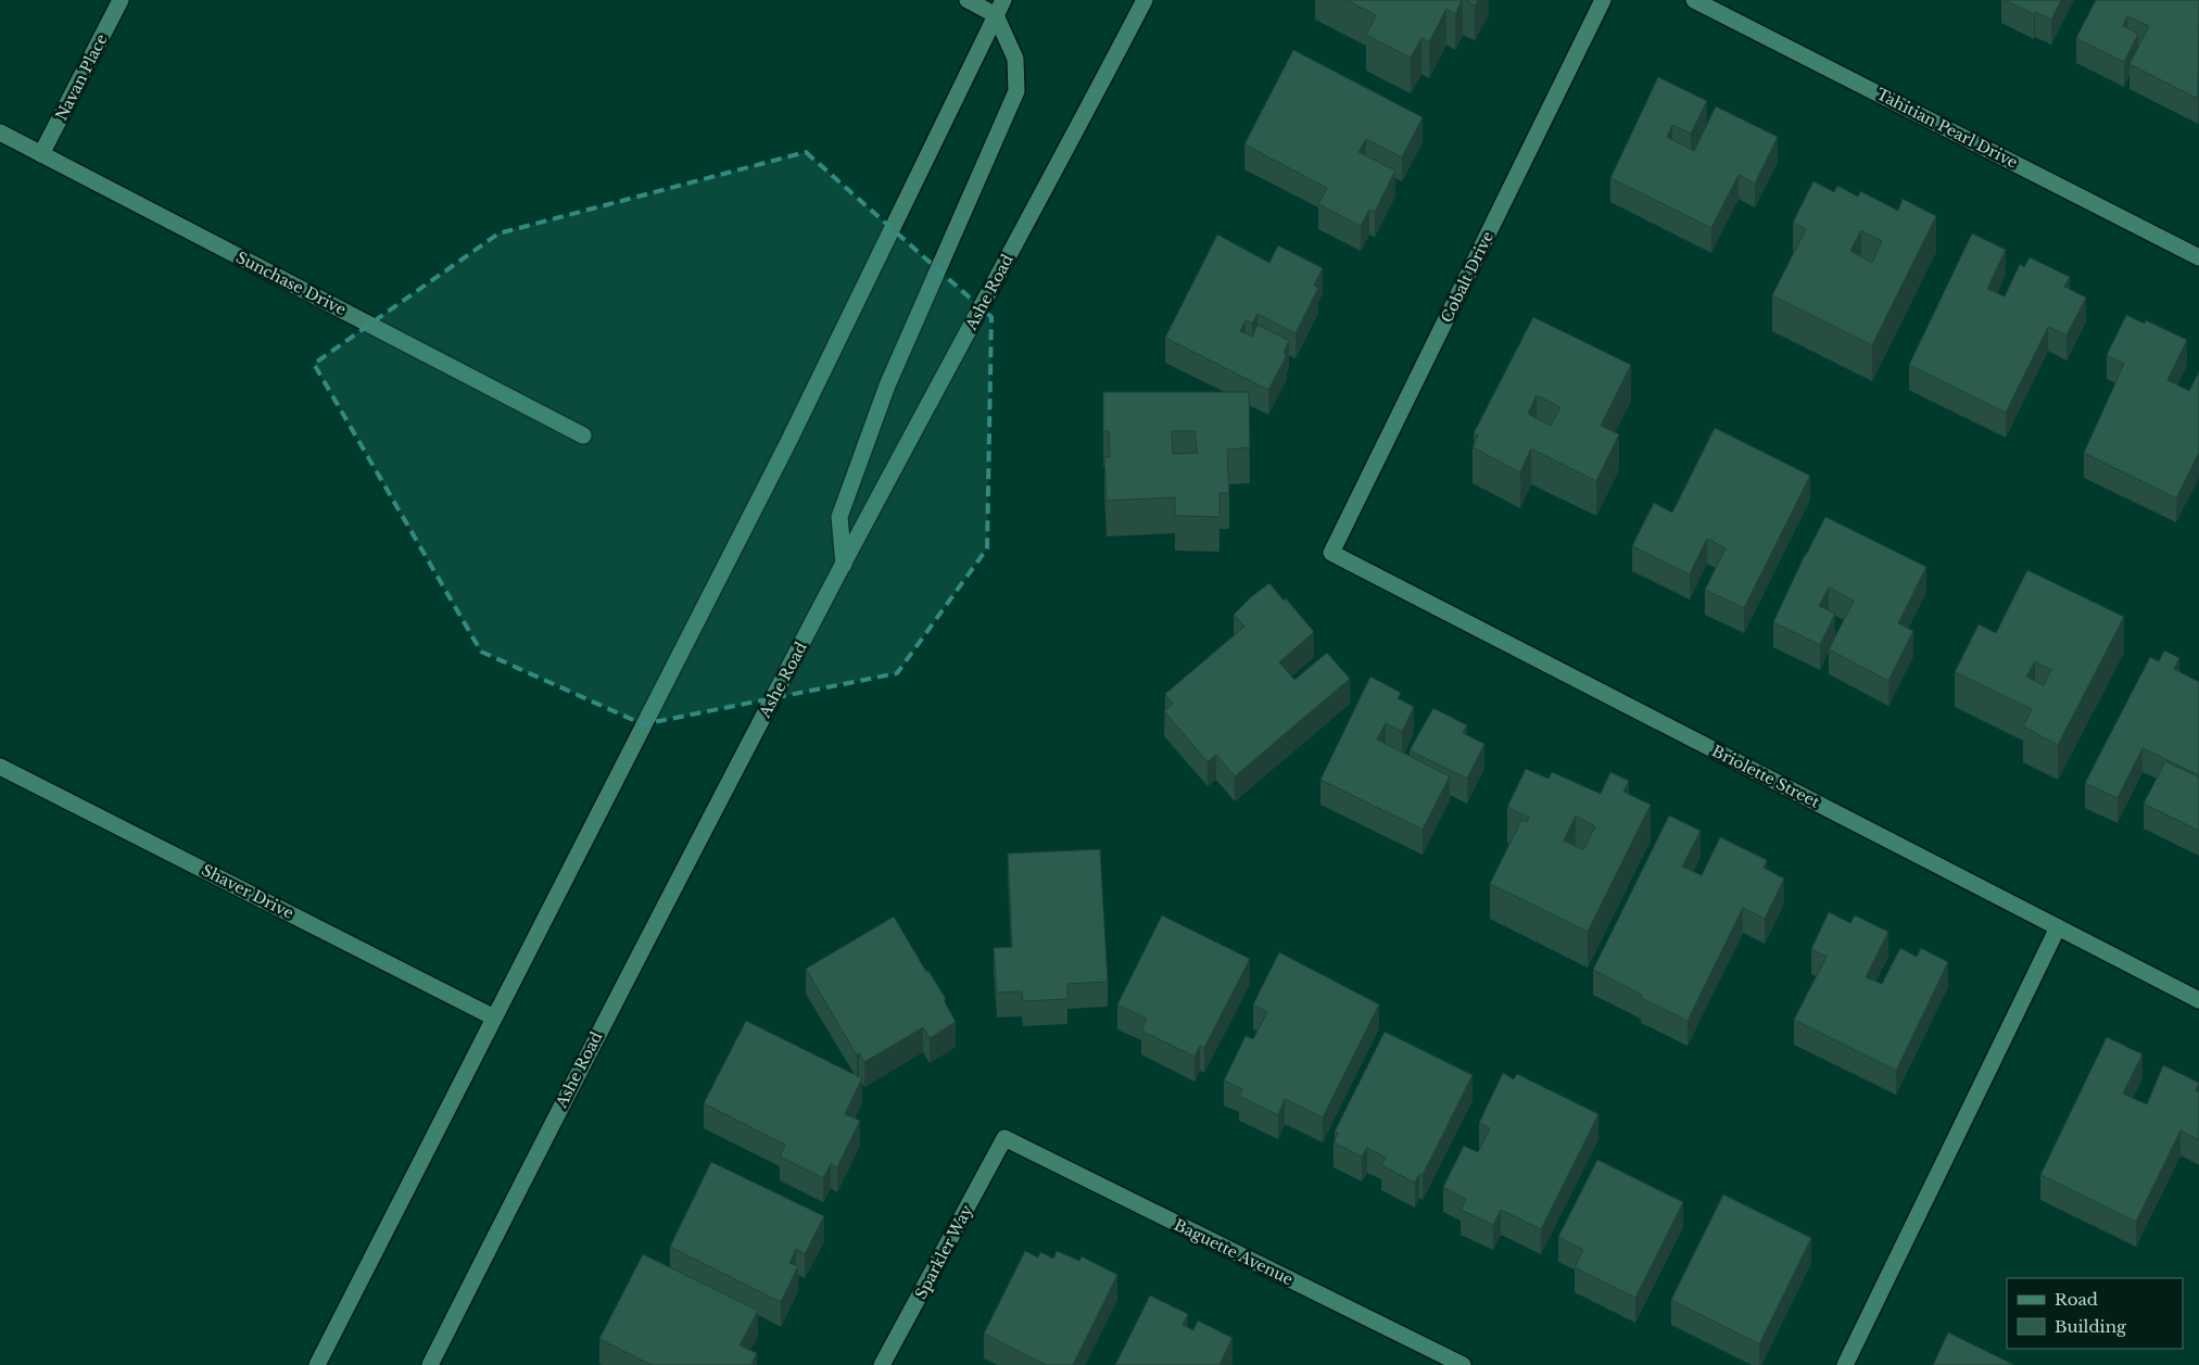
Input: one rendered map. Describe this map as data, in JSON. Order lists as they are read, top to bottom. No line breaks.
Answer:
{"streets":{"street":["Navan Place","Tahitian Pearl Drive","Cobalt Drive","Sunchase Drive","Ashe Road","Briolette Street","Shaver Drive","Sparkler Way","Baguette Avenue"]},"crossings":[["Navan Place","Sunchase Drive"],["Cobalt Drive","Briolette Street"],["Sparkler Way","Baguette Avenue"]],"legend":["Road","Building"]}
